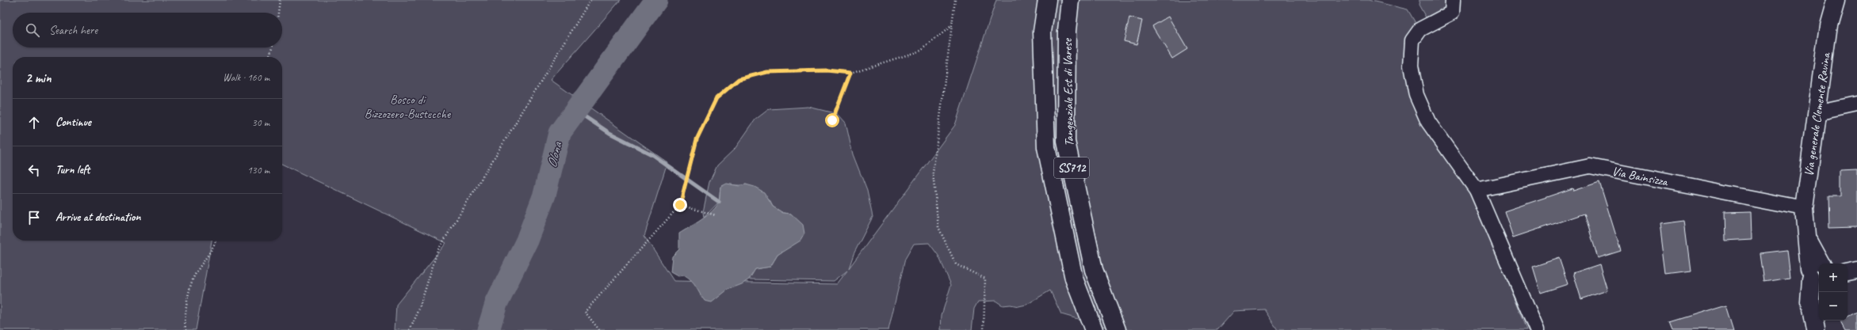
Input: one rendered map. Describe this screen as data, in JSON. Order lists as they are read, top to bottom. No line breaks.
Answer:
{"streets":{"main road":["Tangenziale Est di Varese","Via generale Clemente Ravina","SS712"],"street":["Via Bainsizza"]},"crossings":[["Via generale Clemente Ravina","Via Bainsizza"]],"water":["Olona"],"parks":["Bosco di Bizzozero-Bustecche"],"page":{"search":"Search here","heading":["2 min","Walk · 160 m"],"list":[["Continue","30 m"],["Turn left","130 m"],"Arrive at destination"],"map_buttons":["+","−"]}}
